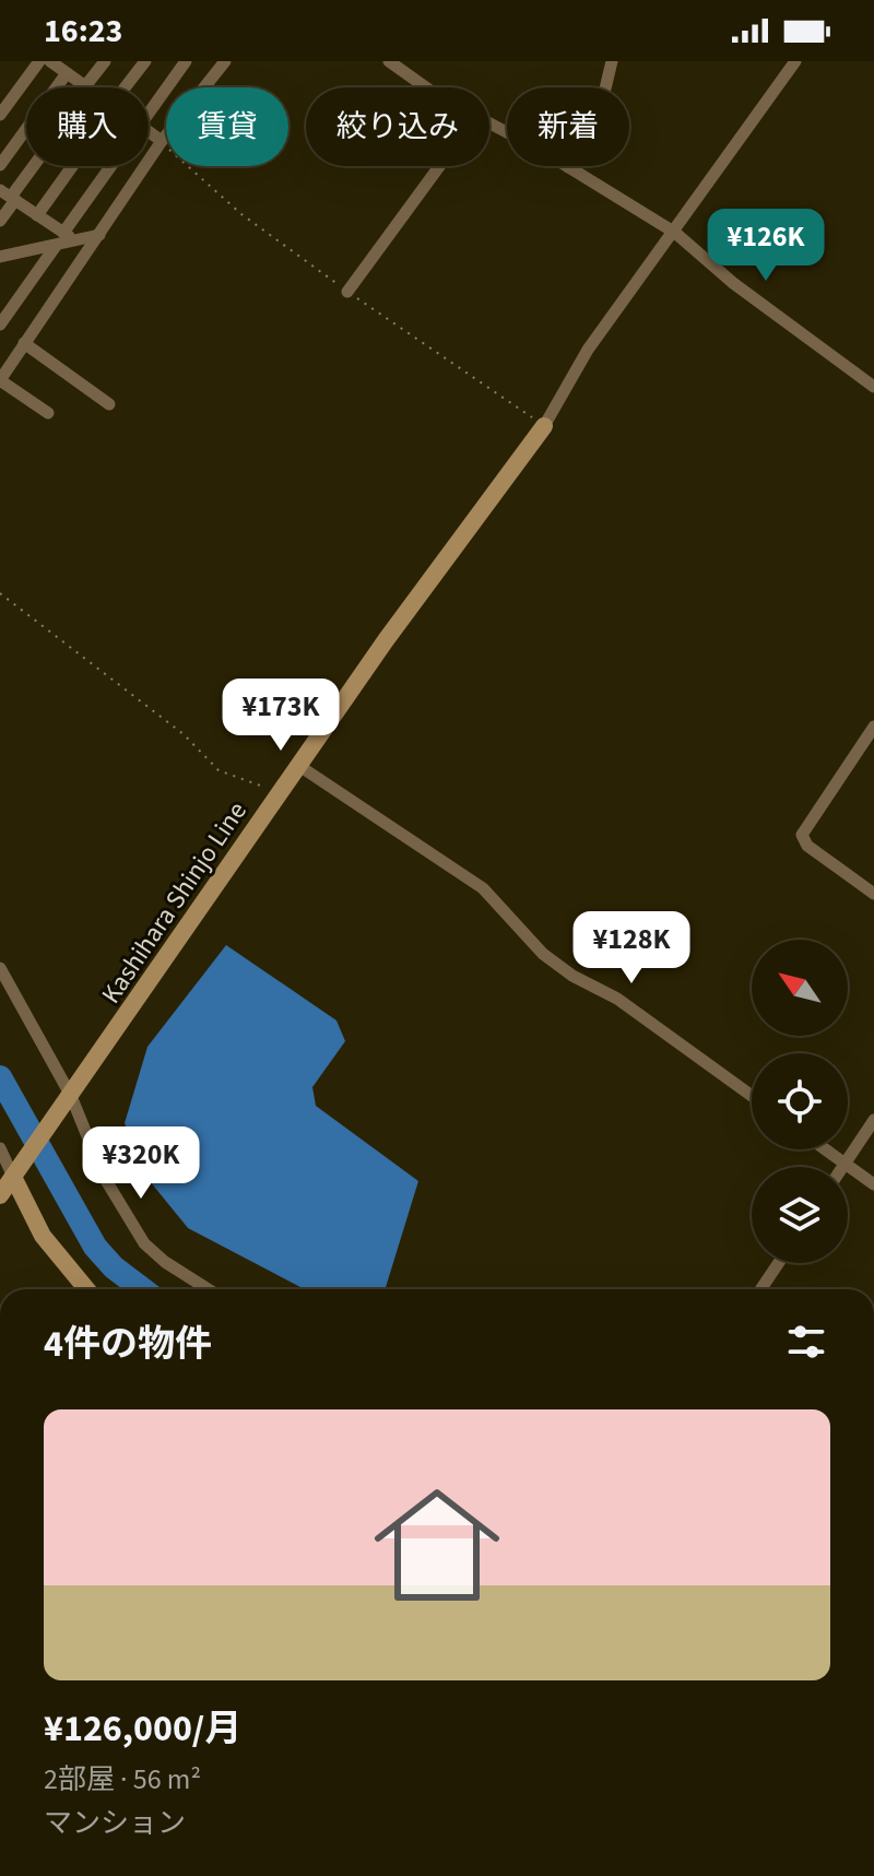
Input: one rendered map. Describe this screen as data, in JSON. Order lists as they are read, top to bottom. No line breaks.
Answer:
{"streets":{"main road":["Kashihara Shinjo Line"]},"north":"top left","page":{"status":"16:23","chip":["購入","賃貸","絞り込み","新着"],"price":["¥126K","¥173K","¥128K","¥320K"],"heading":"4件の物件","list":[{"name":"¥126,000/月","note":"2部屋 · 56 m² · マンション"}]}}
